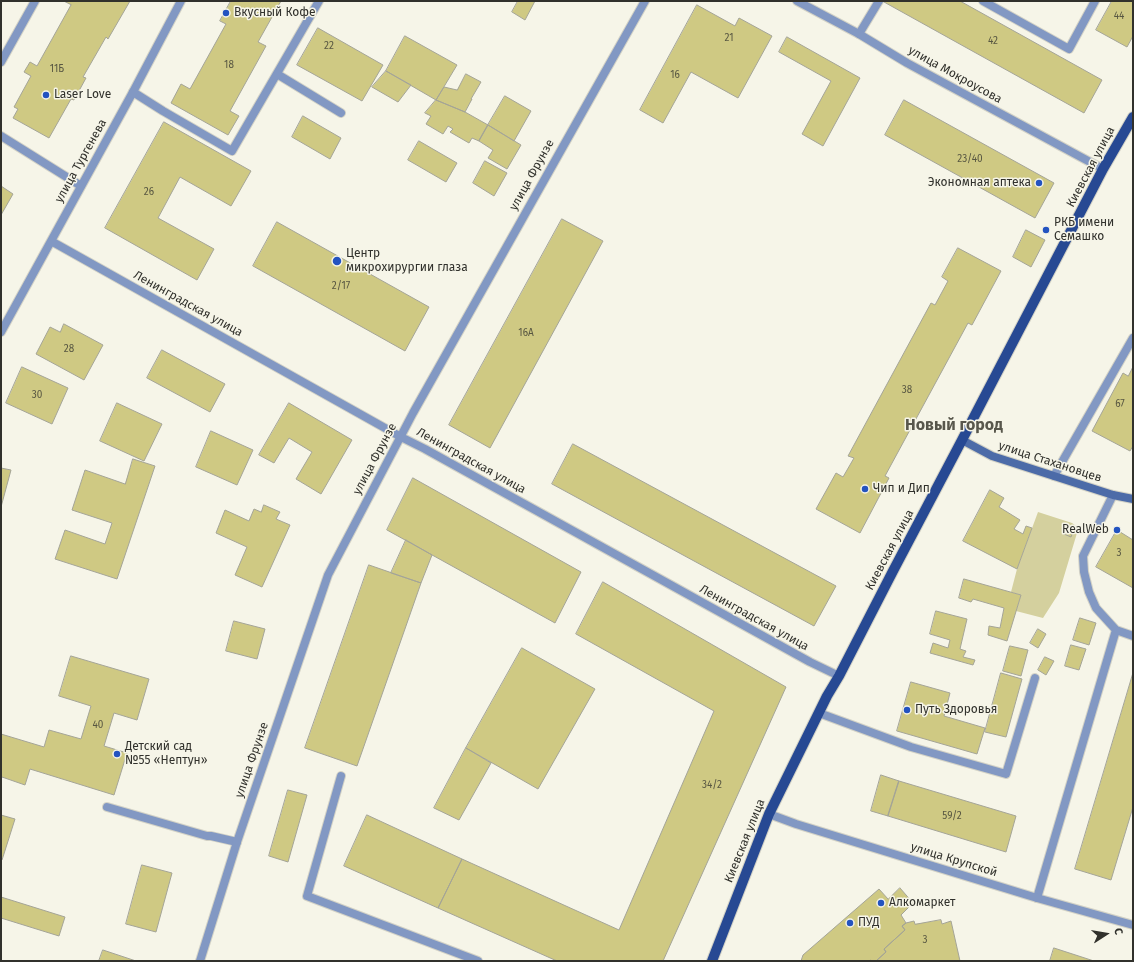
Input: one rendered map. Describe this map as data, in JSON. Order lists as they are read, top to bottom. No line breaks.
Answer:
{"streets":{"main road":["Киевская улица"],"street":["улица Мокроусова","улица Тургенева","улица Фрунзе","Ленинградская улица","улица Стахановцев","улица Крупской"]},"crossings":[["улица Мокроусова","Киевская улица"],["улица Тургенева","Ленинградская улица"],["Киевская улица","Ленинградская улица"],["Киевская улица","улица Стахановцев"],["Киевская улица","улица Крупской"],["улица Фрунзе","Ленинградская улица"]],"districts":["Новый город"],"places":["Вкусный Кофе","Laser Love","Экономная аптека","РКБ имени Семашко","Центр микрохирургии глаза","Чип и Дип","RealWeb","Путь Здоровья","Детский сад №55 «Нептун»","Алкомаркет","ПУД"],"house_numbers":["44","21","42","22","18","11Б","16","23/40","26","2/17","16А","28","38","30","67","3","40","34/2","59/2","3"],"north":"right"}
